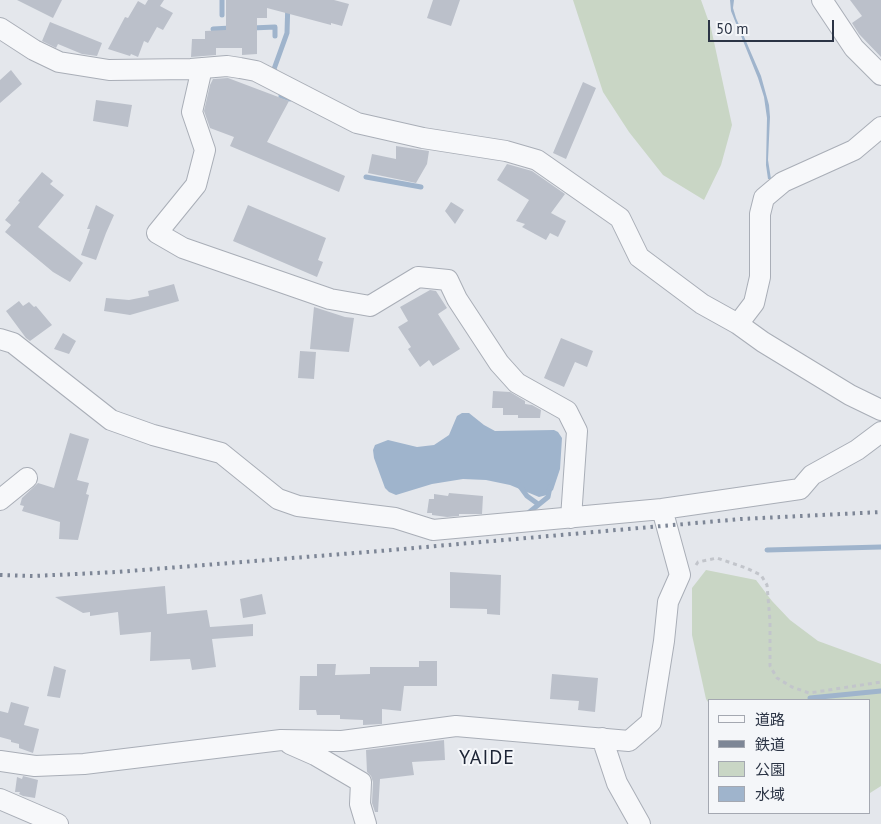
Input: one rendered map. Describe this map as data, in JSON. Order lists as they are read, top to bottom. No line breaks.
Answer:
{"districts":["YAIDE"],"legend":["道路","鉄道","公園","水域"],"scale_bar":"50 m"}
